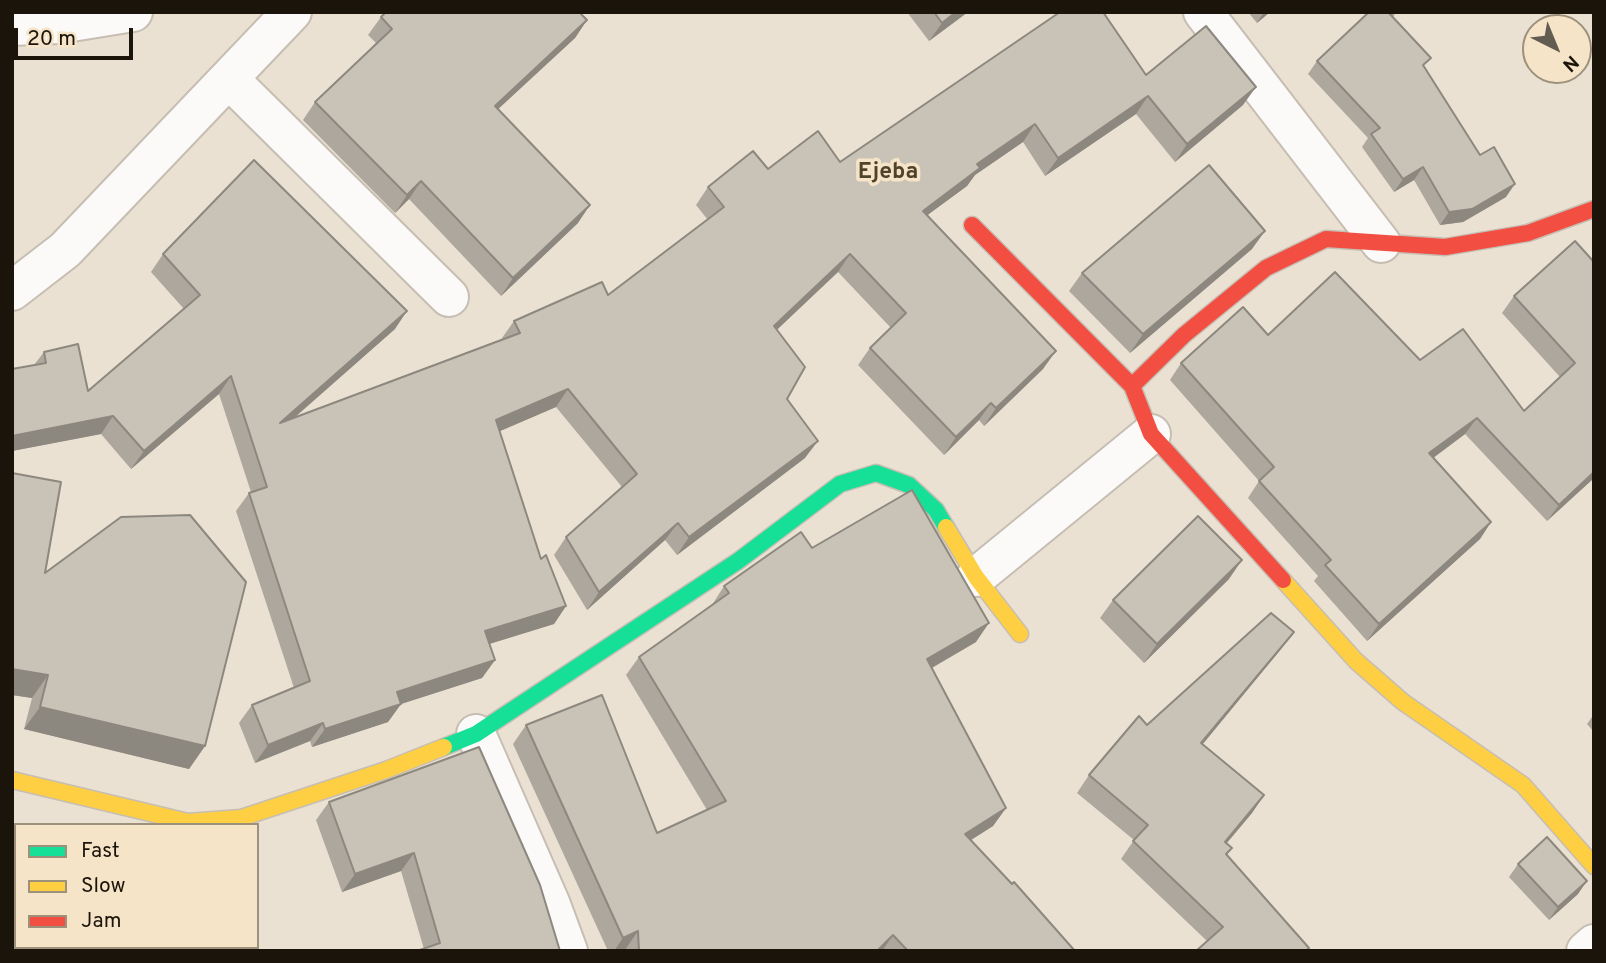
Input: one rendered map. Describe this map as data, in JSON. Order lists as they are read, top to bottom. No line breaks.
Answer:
{"districts":["Ejeba"],"legend":["Fast","Slow","Jam"],"scale_bar":"20 m","north":"bottom right"}
